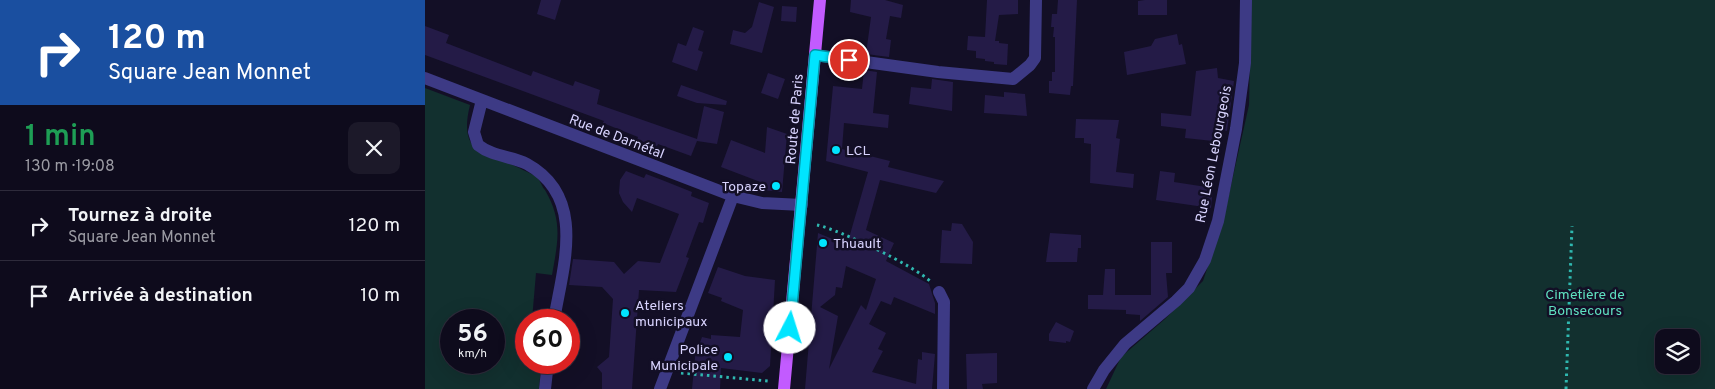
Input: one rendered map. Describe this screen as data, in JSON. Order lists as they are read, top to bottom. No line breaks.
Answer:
{"streets":{"main road":["Route de Paris"],"street":["Rue de Darnétal","Rue Léon Lebourgeois"]},"crossings":[["Route de Paris","Rue de Darnétal"]],"parks":["Cimetière de Bonsecours"],"places":["LCL","Topaze","Thuault","Ateliers municipaux","Police Municipale"],"page":{"turn":["120 m","Square Jean Monnet"],"heading":["1 min","130 m · 19:08"],"list":[{"name":"Tournez à droite","note":"Square Jean Monnet","value":"120 m"},{"name":"Arrivée à destination","value":"10 m"}],"speed":"56 km/h","limit":"60"}}
